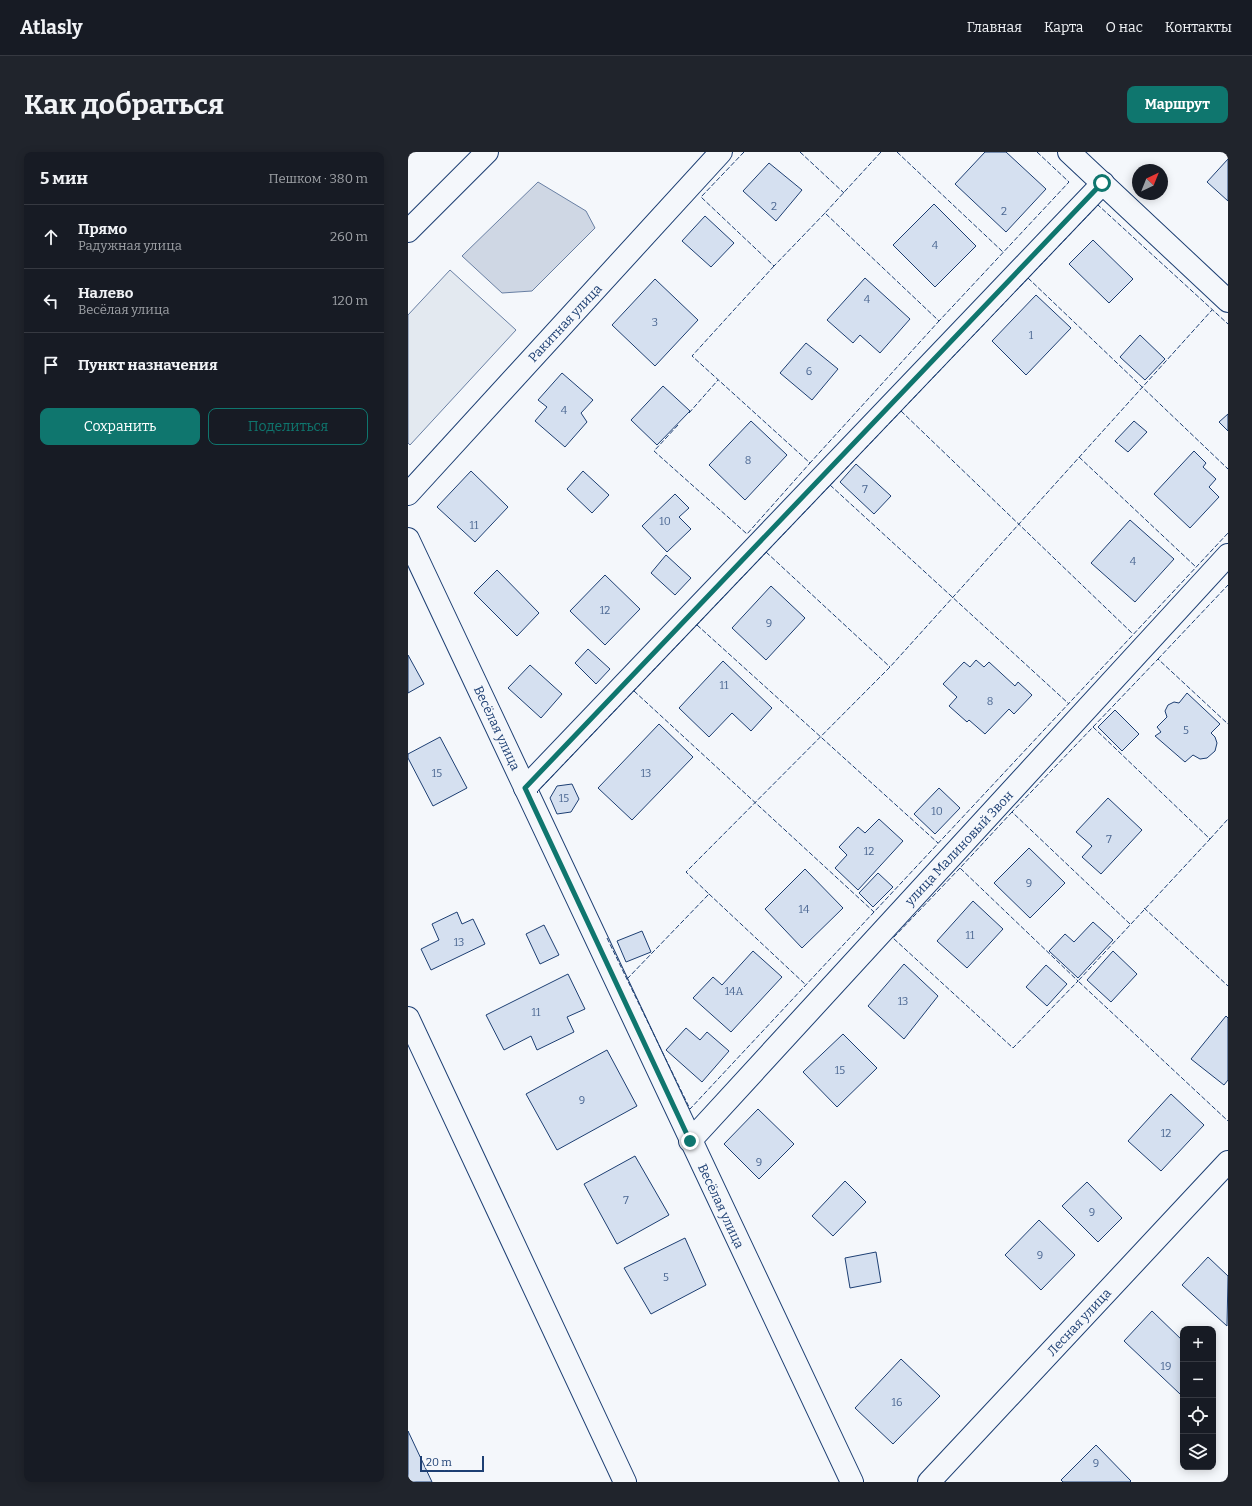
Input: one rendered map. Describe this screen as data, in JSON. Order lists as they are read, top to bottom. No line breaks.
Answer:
{"streets":{"street":["Ракитная улица","Весёлая улица","улица Малиновый Звон","Лесная улица"]},"crossings":[["Весёлая улица","улица Малиновый Звон"]],"house_numbers":["2","2","4","4","3","1","6","4","8","7","10","11","4","12","9","11","8","5","15","13","15","10","7","12","9","14","11","13","14А","13","11","15","9","12","9","7","9","9","5","19","16","9"],"scale_bar":"20 m","north":"top right","page":{"header":"Atlasly","nav":["Главная","Карта","О нас","Контакты"],"buttons":["Маршрут",["Сохранить","Поделиться"]],"title":"Как добраться","heading":["5 мин","Пешком · 380 m"],"list":[["Прямо","Радужная улица","260 m"],["Налево","Весёлая улица","120 m"],"Пункт назначения"],"map_buttons":["+","−"],"scale":"20 m"}}
